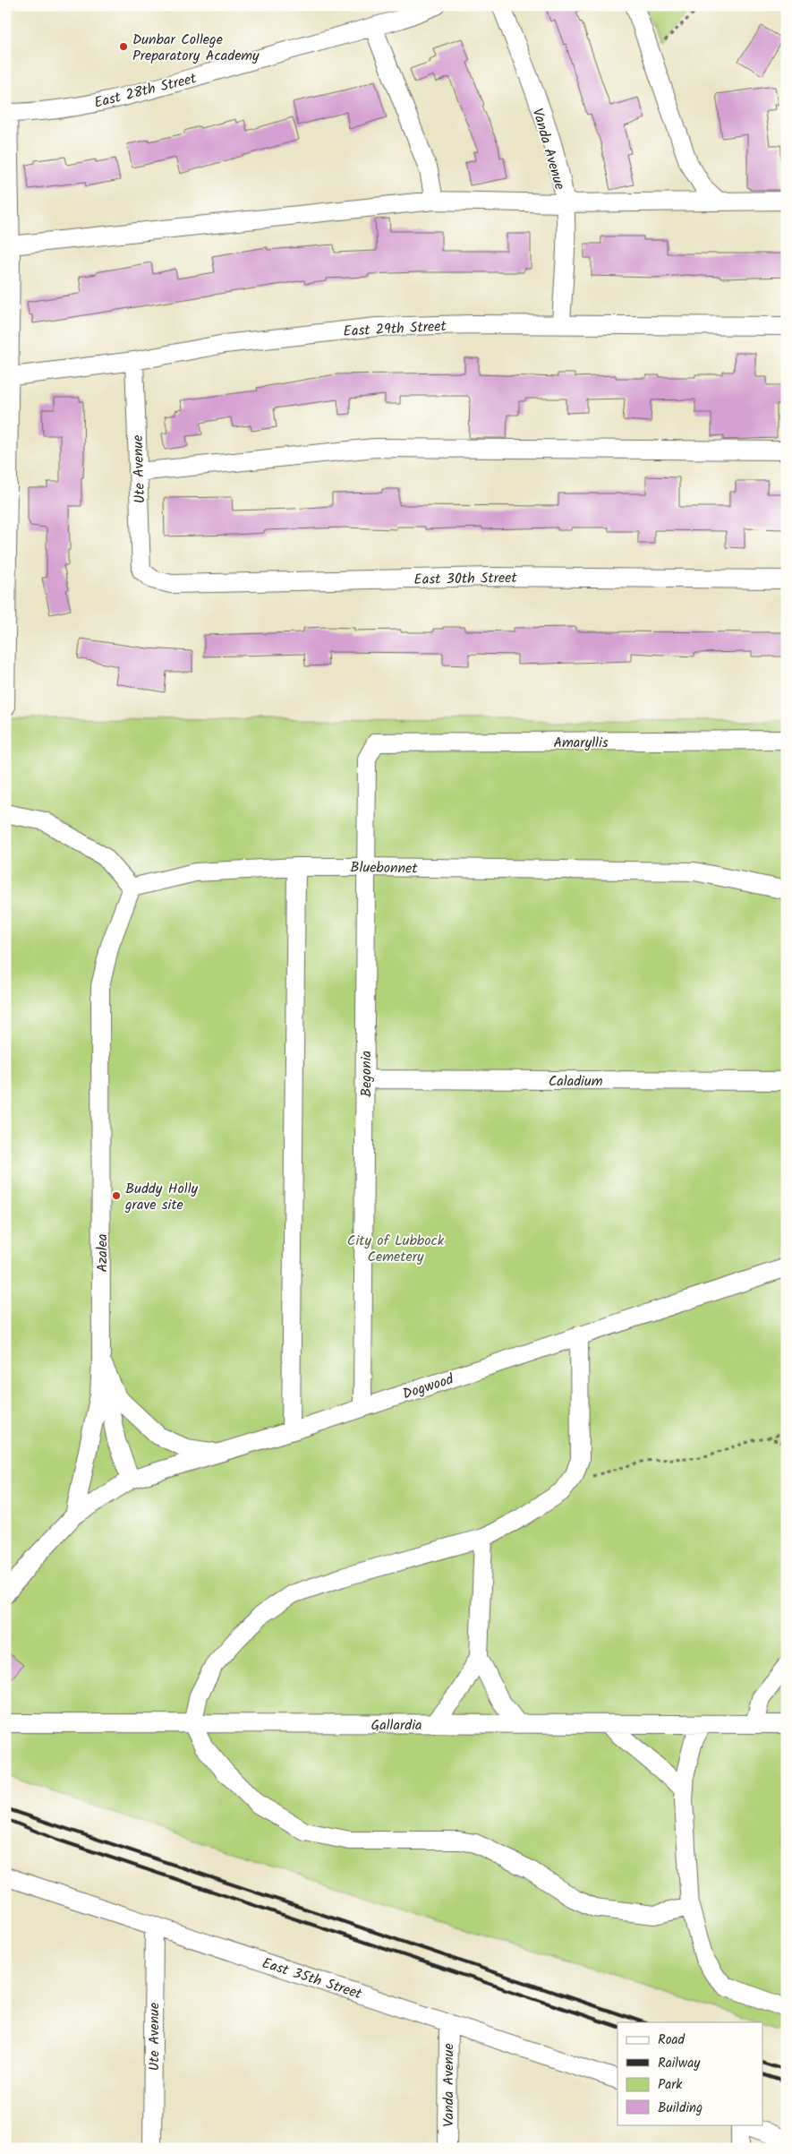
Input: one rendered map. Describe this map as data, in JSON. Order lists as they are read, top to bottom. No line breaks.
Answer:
{"streets":{"street":["East 28th Street","Vanda Avenue","East 29th Street","Ute Avenue","East 30th Street","Amaryllis","Bluebonnet","Begonia","Caladium","Azalea","Dogwood","Gallardia","East 35th Street"]},"crossings":[["Vanda Avenue","East 29th Street"],["Vanda Avenue","East 35th Street"],["East 29th Street","Ute Avenue"],["Ute Avenue","East 30th Street"],["Ute Avenue","East 35th Street"],["Amaryllis","Begonia"],["Bluebonnet","Begonia"],["Bluebonnet","Azalea"],["Begonia","Caladium"],["Begonia","Dogwood"],["Azalea","Dogwood"]],"parks":["City of Lubbock Cemetery"],"places":["Dunbar College Preparatory Academy","Buddy Holly grave site"],"legend":["Road","Railway","Park","Building"]}
